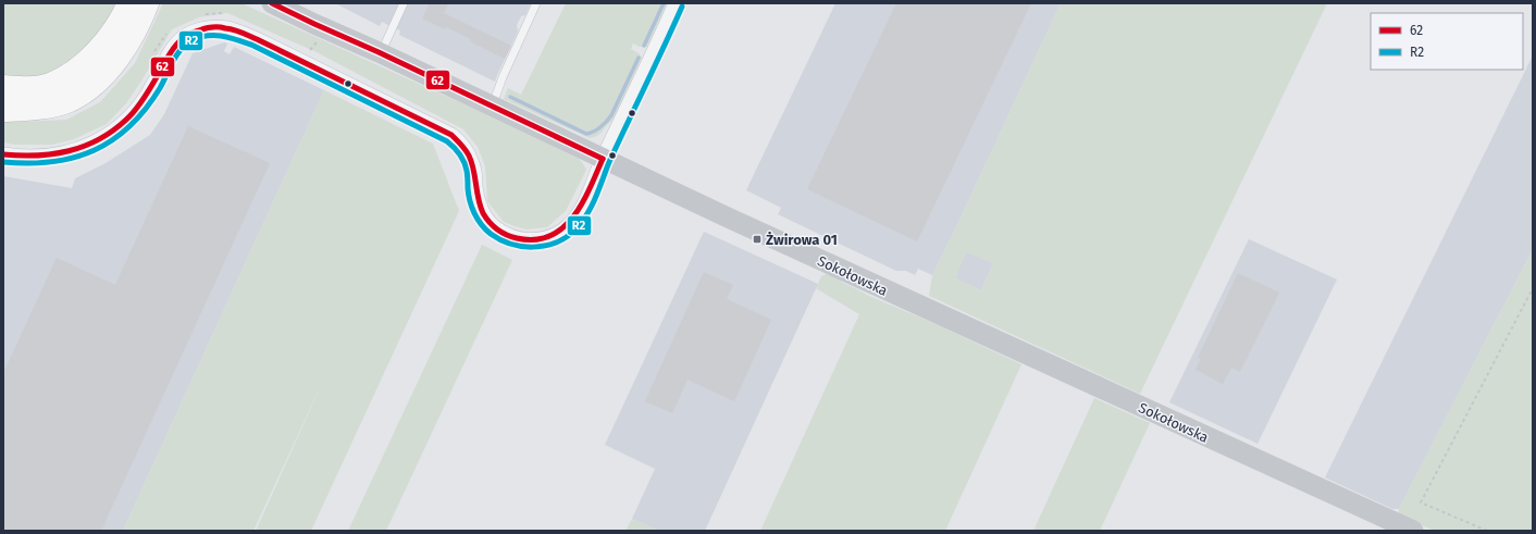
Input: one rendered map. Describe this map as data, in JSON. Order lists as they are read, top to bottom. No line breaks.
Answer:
{"streets":{"street":["Sokołowska"]},"places":{"transit":["Żwirowa 01"]},"lines":["transit line 62","transit line R2"],"legend":["62","R2"]}
